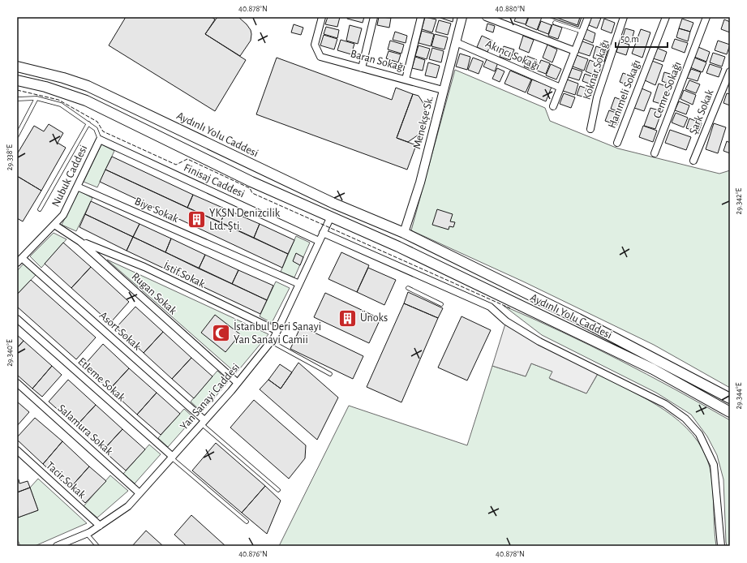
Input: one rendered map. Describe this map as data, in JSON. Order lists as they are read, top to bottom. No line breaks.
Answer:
{"streets":{"main road":["Aydınlı Yolu Caddesi"],"street":["Akıncı Sokağı","Baran Sokağı","Köknar Sokağı","Cemre Sokağı","Hanımeli Sokağı","Şark Sokak","Menekşe Sk.","Nubuk Caddesi","Finisaj Caddesi","Biye Sokak","İstif Sokak","Rugan Sokak","Asort Sokak","Etleme Sokak","Yan Sanayi Caddesi","Salamura Sokak","Tacir Sokak"]},"crossings":[["Akıncı Sokağı","Menekşe Sk."],["Baran Sokağı","Menekşe Sk."],["Menekşe Sk.","Aydınlı Yolu Caddesi"],["Aydınlı Yolu Caddesi","Yan Sanayi Caddesi"],["Nubuk Caddesi","Finisaj Caddesi"],["Nubuk Caddesi","Biye Sokak"],["Nubuk Caddesi","Rugan Sokak"],["Nubuk Caddesi","Asort Sokak"],["Finisaj Caddesi","Yan Sanayi Caddesi"],["Biye Sokak","Yan Sanayi Caddesi"],["İstif Sokak","Rugan Sokak"],["İstif Sokak","Yan Sanayi Caddesi"],["Rugan Sokak","Yan Sanayi Caddesi"],["Asort Sokak","Yan Sanayi Caddesi"],["Etleme Sokak","Yan Sanayi Caddesi"],["Yan Sanayi Caddesi","Salamura Sokak"],["Yan Sanayi Caddesi","Tacir Sokak"]],"places":{"building":["YKSN Denizcilik Ltd. Şti.","Ünoks"],"mosque":["İstanbul Deri Sanayi Yan Sanayi Camii"]},"scale_bar":"50 m","coordinates":["40.878°N","40.880°N","29.338°E","29.342°E","29.340°E","29.344°E","40.876°N"]}
